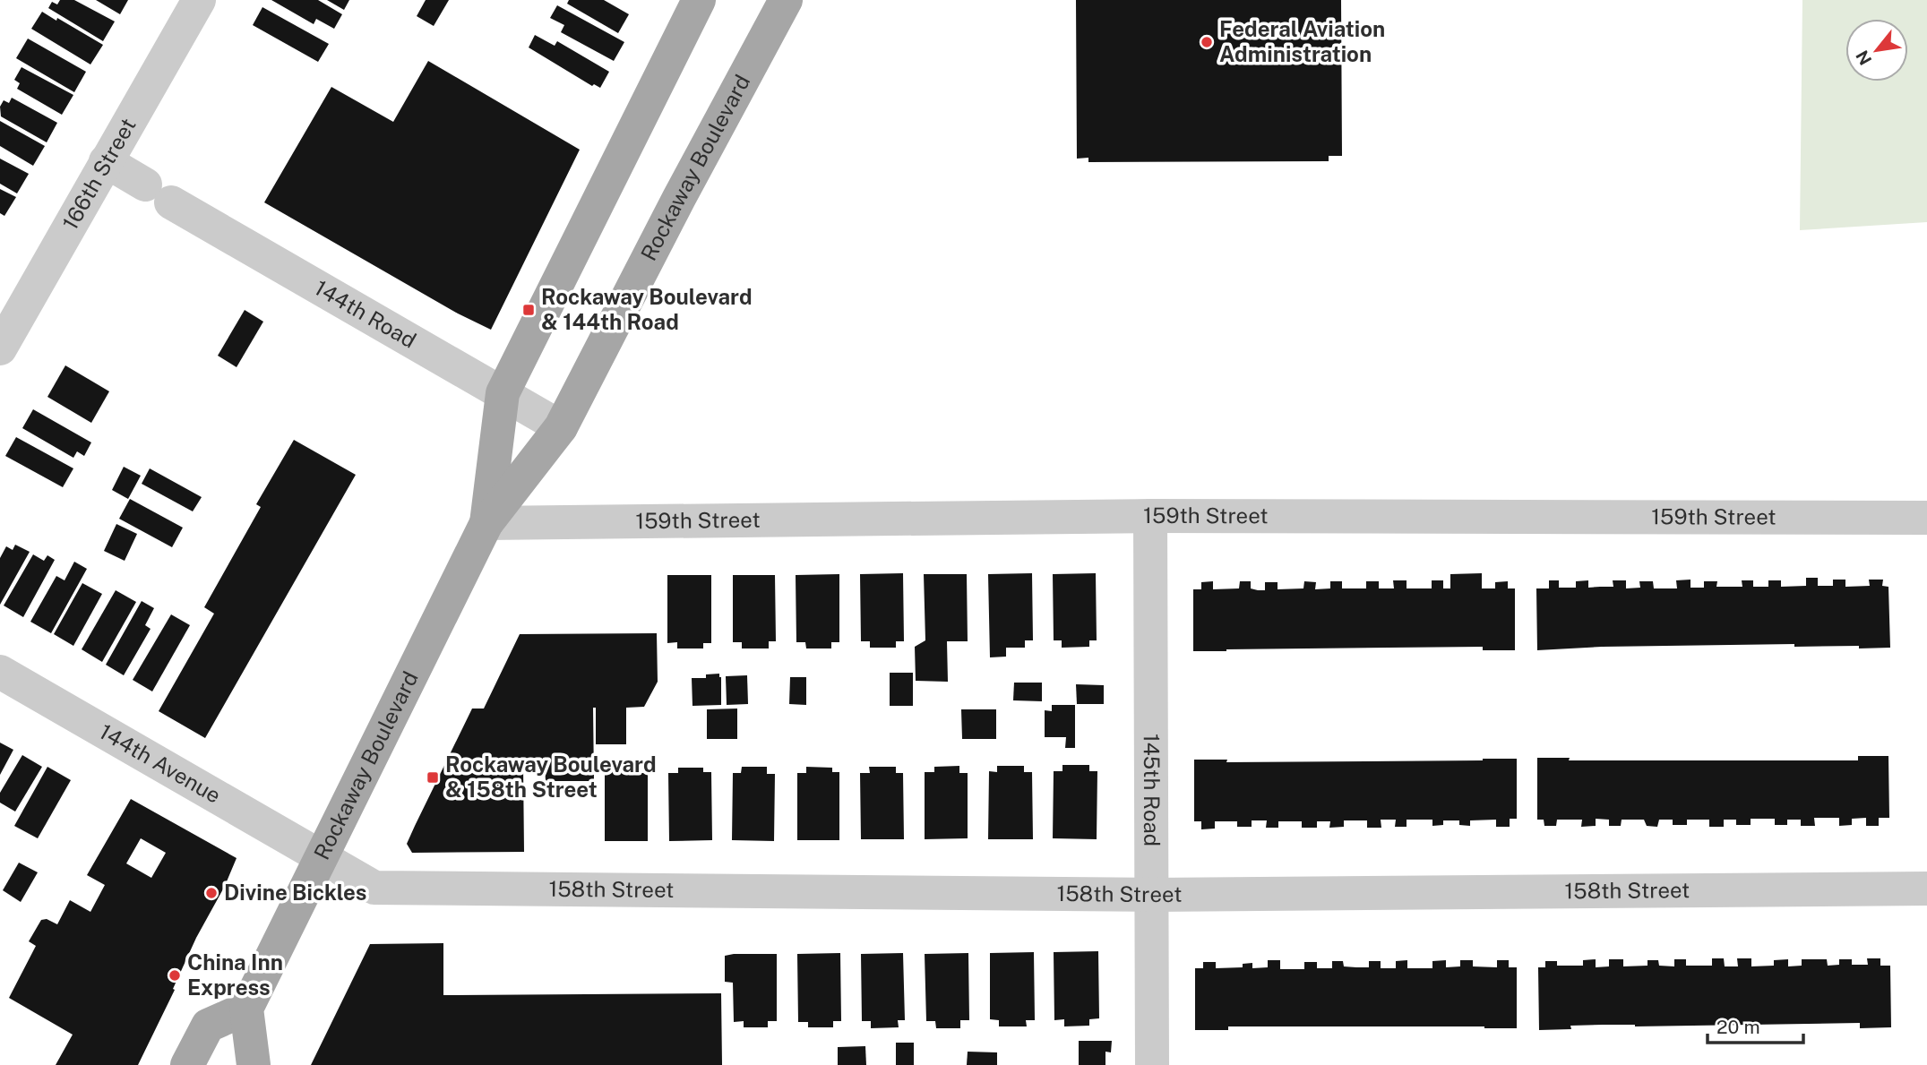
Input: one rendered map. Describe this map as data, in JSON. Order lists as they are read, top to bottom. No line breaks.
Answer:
{"streets":{"main road":["Rockaway Boulevard"],"street":["166th Street","144th Road","159th Street","144th Avenue","145th Road","158th Street"]},"crossings":[["Rockaway Boulevard","144th Road"],["Rockaway Boulevard","159th Street"],["Rockaway Boulevard","144th Avenue"],["Rockaway Boulevard","158th Street"],["166th Street","144th Road"],["159th Street","145th Road"],["144th Avenue","158th Street"],["145th Road","158th Street"]],"places":{"other":["Federal Aviation Administration","Divine Bickles","China Inn Express"],"transit":["Rockaway Boulevard & 144th Road","Rockaway Boulevard & 158th Street"]},"scale_bar":"20 m","north":"bottom left"}
